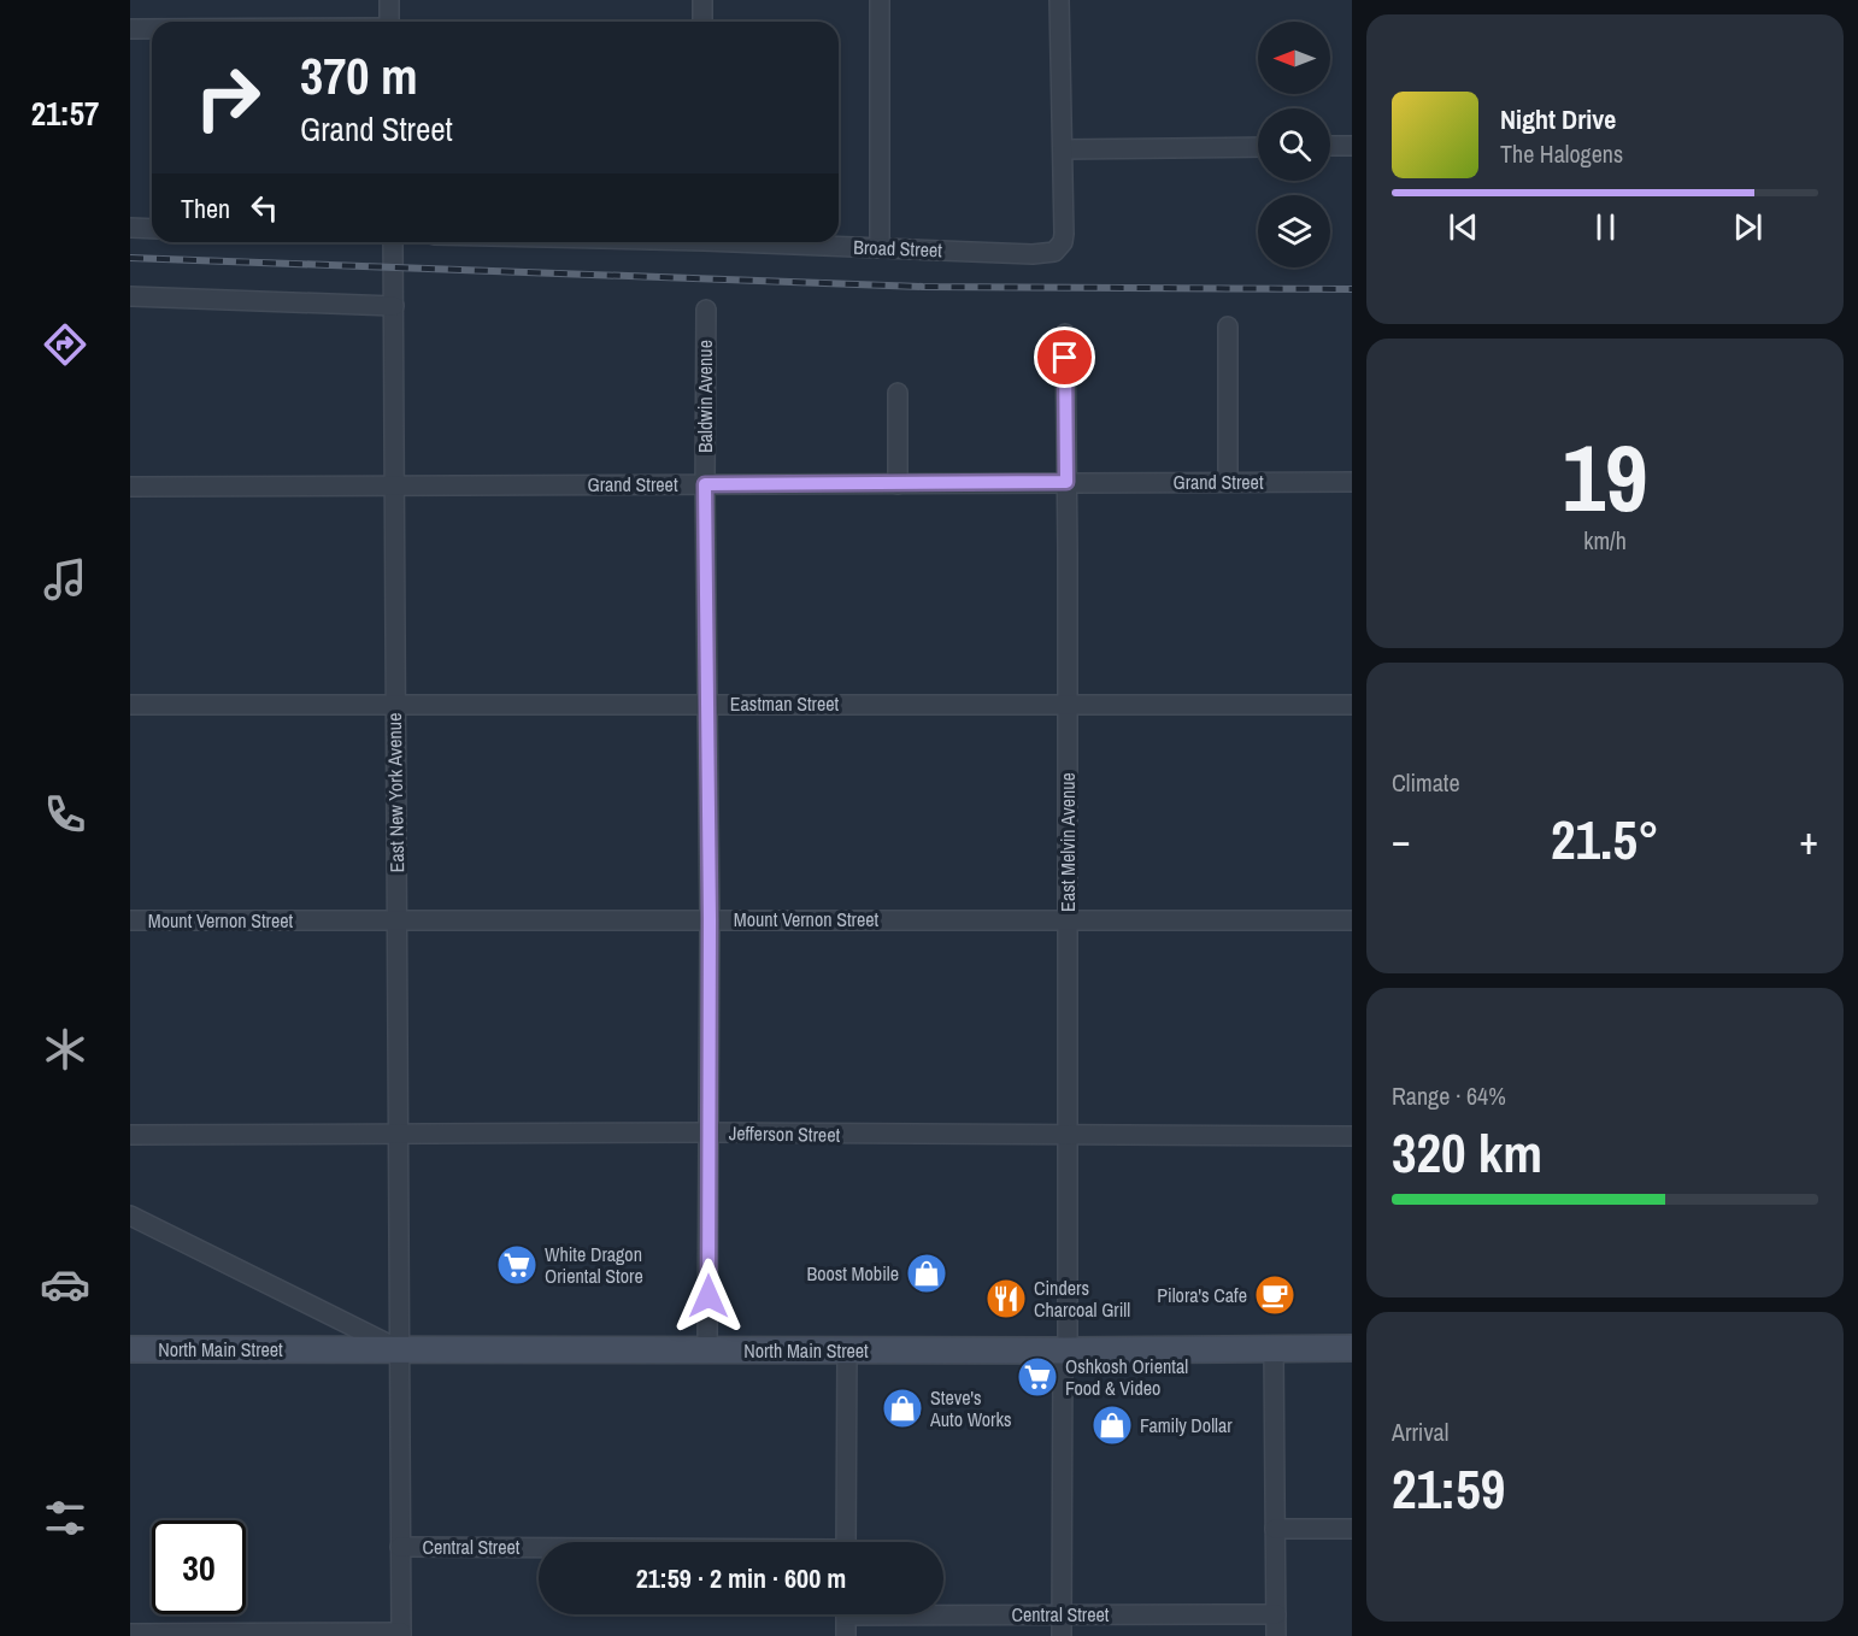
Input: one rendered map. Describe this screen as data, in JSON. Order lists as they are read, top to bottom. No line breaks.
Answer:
{"streets":{"main road":["North Main Street"],"street":["Broad Street","Baldwin Avenue","Grand Street","Eastman Street","East New York Avenue","East Melvin Avenue","Mount Vernon Street","Jefferson Street","Central Street"]},"crossings":[["Baldwin Avenue","Grand Street"],["Baldwin Avenue","Eastman Street"],["Baldwin Avenue","Mount Vernon Street"],["Baldwin Avenue","Jefferson Street"],["Baldwin Avenue","North Main Street"],["Grand Street","East New York Avenue"],["Grand Street","East Melvin Avenue"],["Eastman Street","East New York Avenue"],["Eastman Street","East Melvin Avenue"],["East New York Avenue","Mount Vernon Street"],["East New York Avenue","Jefferson Street"],["East New York Avenue","North Main Street"],["East New York Avenue","Central Street"],["East Melvin Avenue","Mount Vernon Street"],["East Melvin Avenue","Jefferson Street"],["East Melvin Avenue","North Main Street"],["East Melvin Avenue","Central Street"]],"places":{"supermarket":["White Dragon Oriental Store","Oshkosh Oriental Food & Video"],"shop":["Boost Mobile","Steve's Auto Works","Family Dollar"],"cafe":["Pilora's Cafe"],"restaurant":["Cinders Charcoal Grill"]},"north":"left","page":{"tabs":"21:57","turn":["370 m","Grand Street"],"song":["Night Drive","The Halogens"],"then":"Then","tile":[["19","km/h"],"Climate",["Range · 64%","320 km"],["Arrival","21:59"]],"heat":["−","21.5°","+"],"limit":"30","trip":"21:59 · 2 min · 600 m"}}
